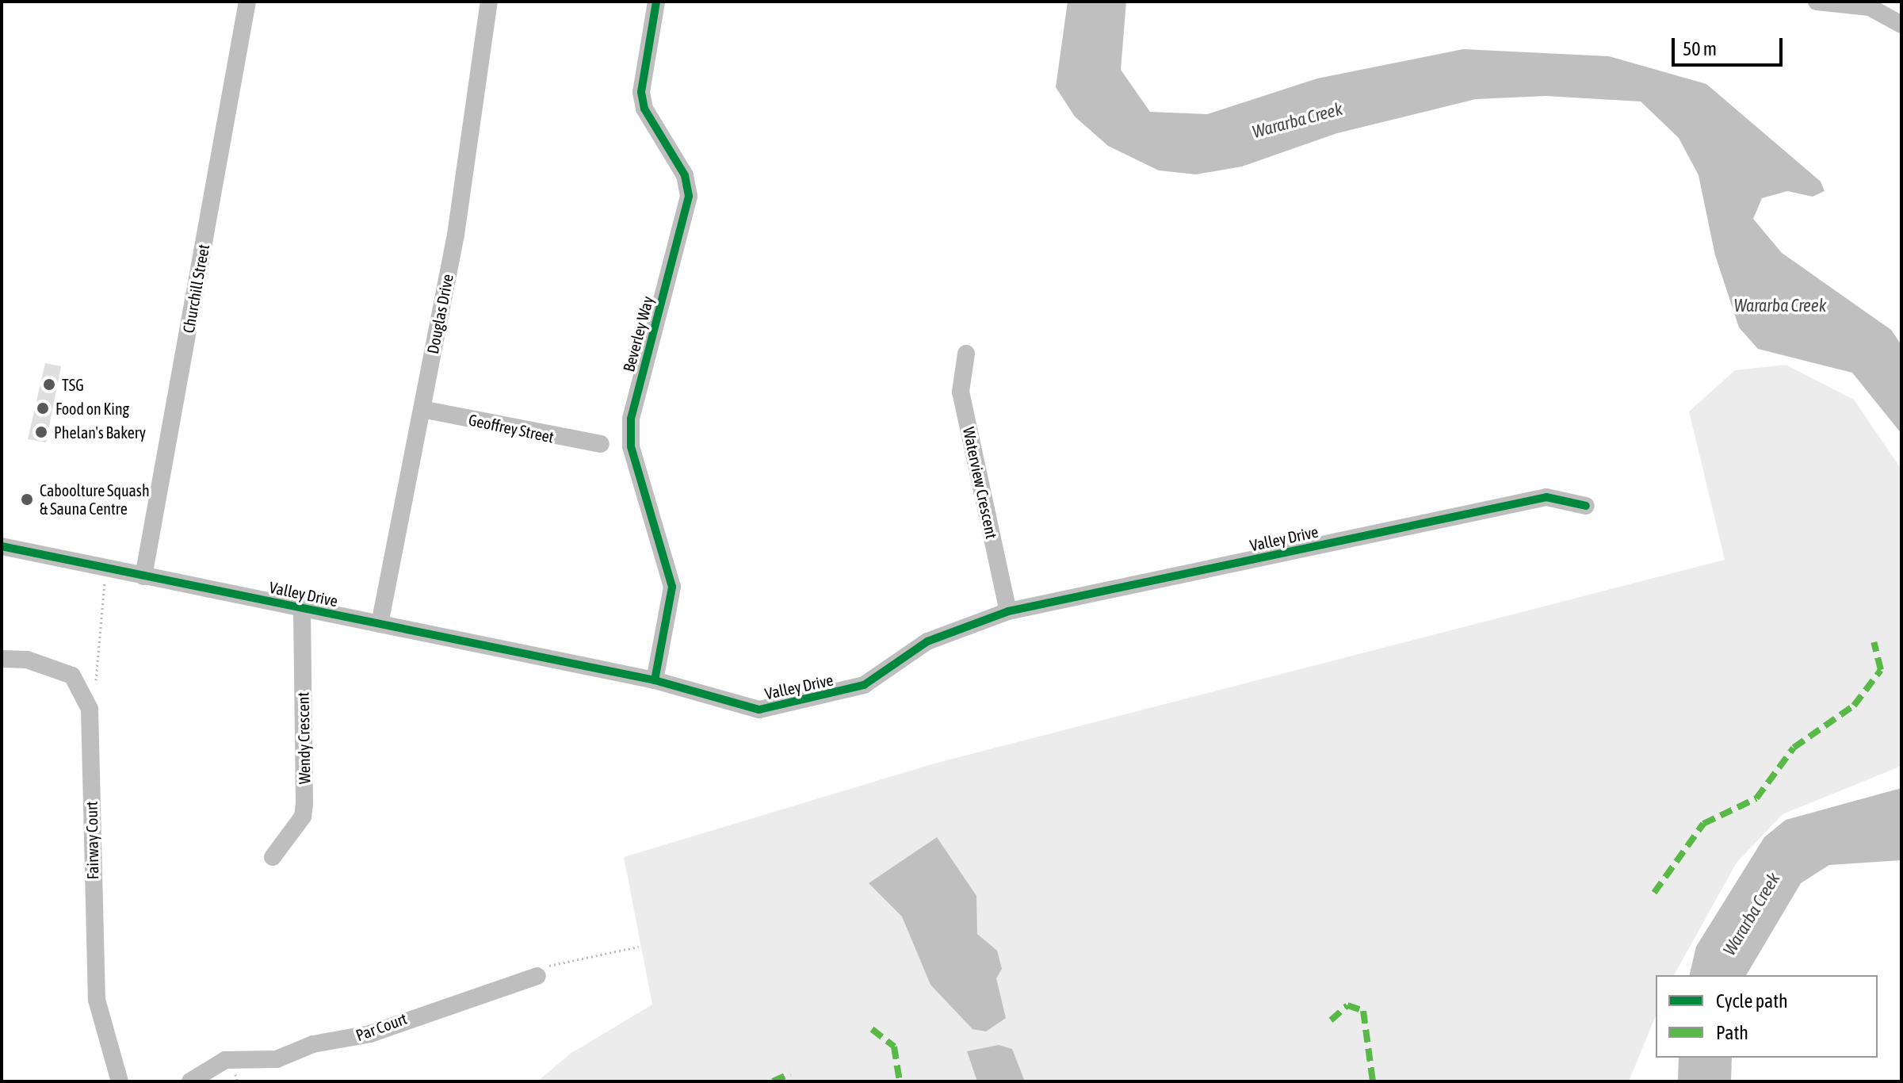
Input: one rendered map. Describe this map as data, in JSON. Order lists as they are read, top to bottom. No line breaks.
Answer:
{"streets":{"street":["Churchill Street","Douglas Drive","Beverley Way","Geoffrey Street","Waterview Crescent","Valley Drive","Wendy Crescent","Fairway Court","Par Court"]},"crossings":[["Churchill Street","Valley Drive"],["Douglas Drive","Geoffrey Street"],["Douglas Drive","Valley Drive"],["Beverley Way","Valley Drive"],["Waterview Crescent","Valley Drive"],["Valley Drive","Wendy Crescent"]],"water":["Wararba Creek"],"places":["TSG","Food on King","Phelan's Bakery","Caboolture Squash & Sauna Centre"],"legend":["Cycle path","Path"],"scale_bar":"50 m"}
